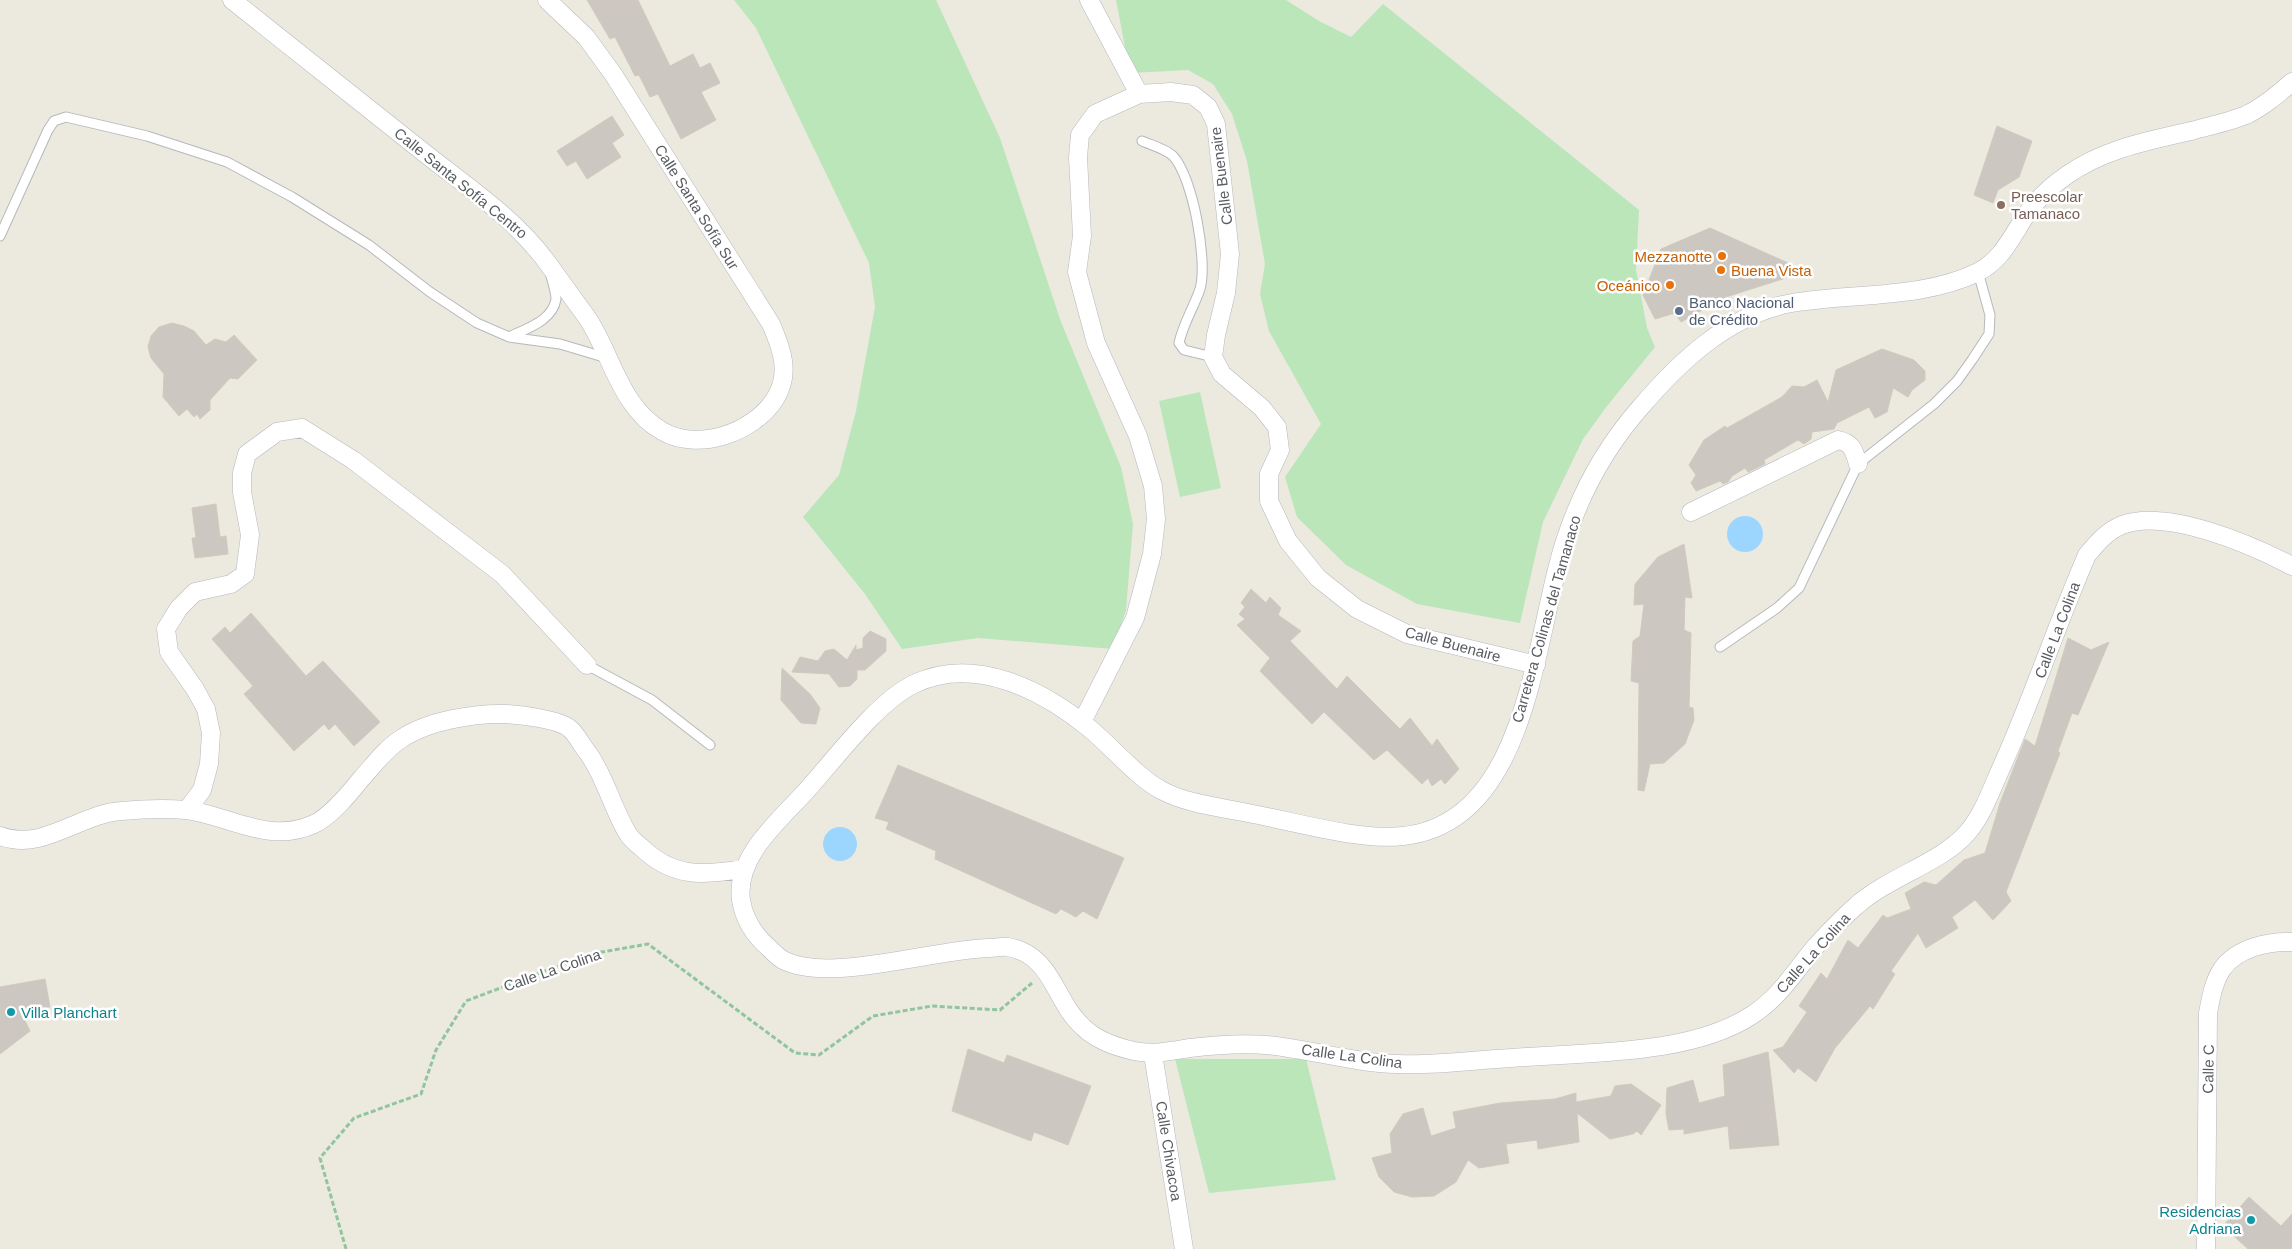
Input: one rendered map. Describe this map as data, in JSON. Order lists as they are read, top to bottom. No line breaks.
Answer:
{"streets":{"street":["Calle Buenaire","Calle Santa Sofía Centro","Calle Santa Sofía Sur","Carretera Colinas del Tamanaco","Calle La Colina","Calle C","Calle Chivacoa"]},"crossings":[["Calle Buenaire","Carretera Colinas del Tamanaco"],["Calle Santa Sofía Centro","Calle Santa Sofía Sur"],["Calle La Colina","Calle Chivacoa"]],"places":["Preescolar Tamanaco","Mezzanotte","Buena Vista","Oceánico","Banco Nacional de Crédito","Villa Planchart","Residencias Adriana"]}
